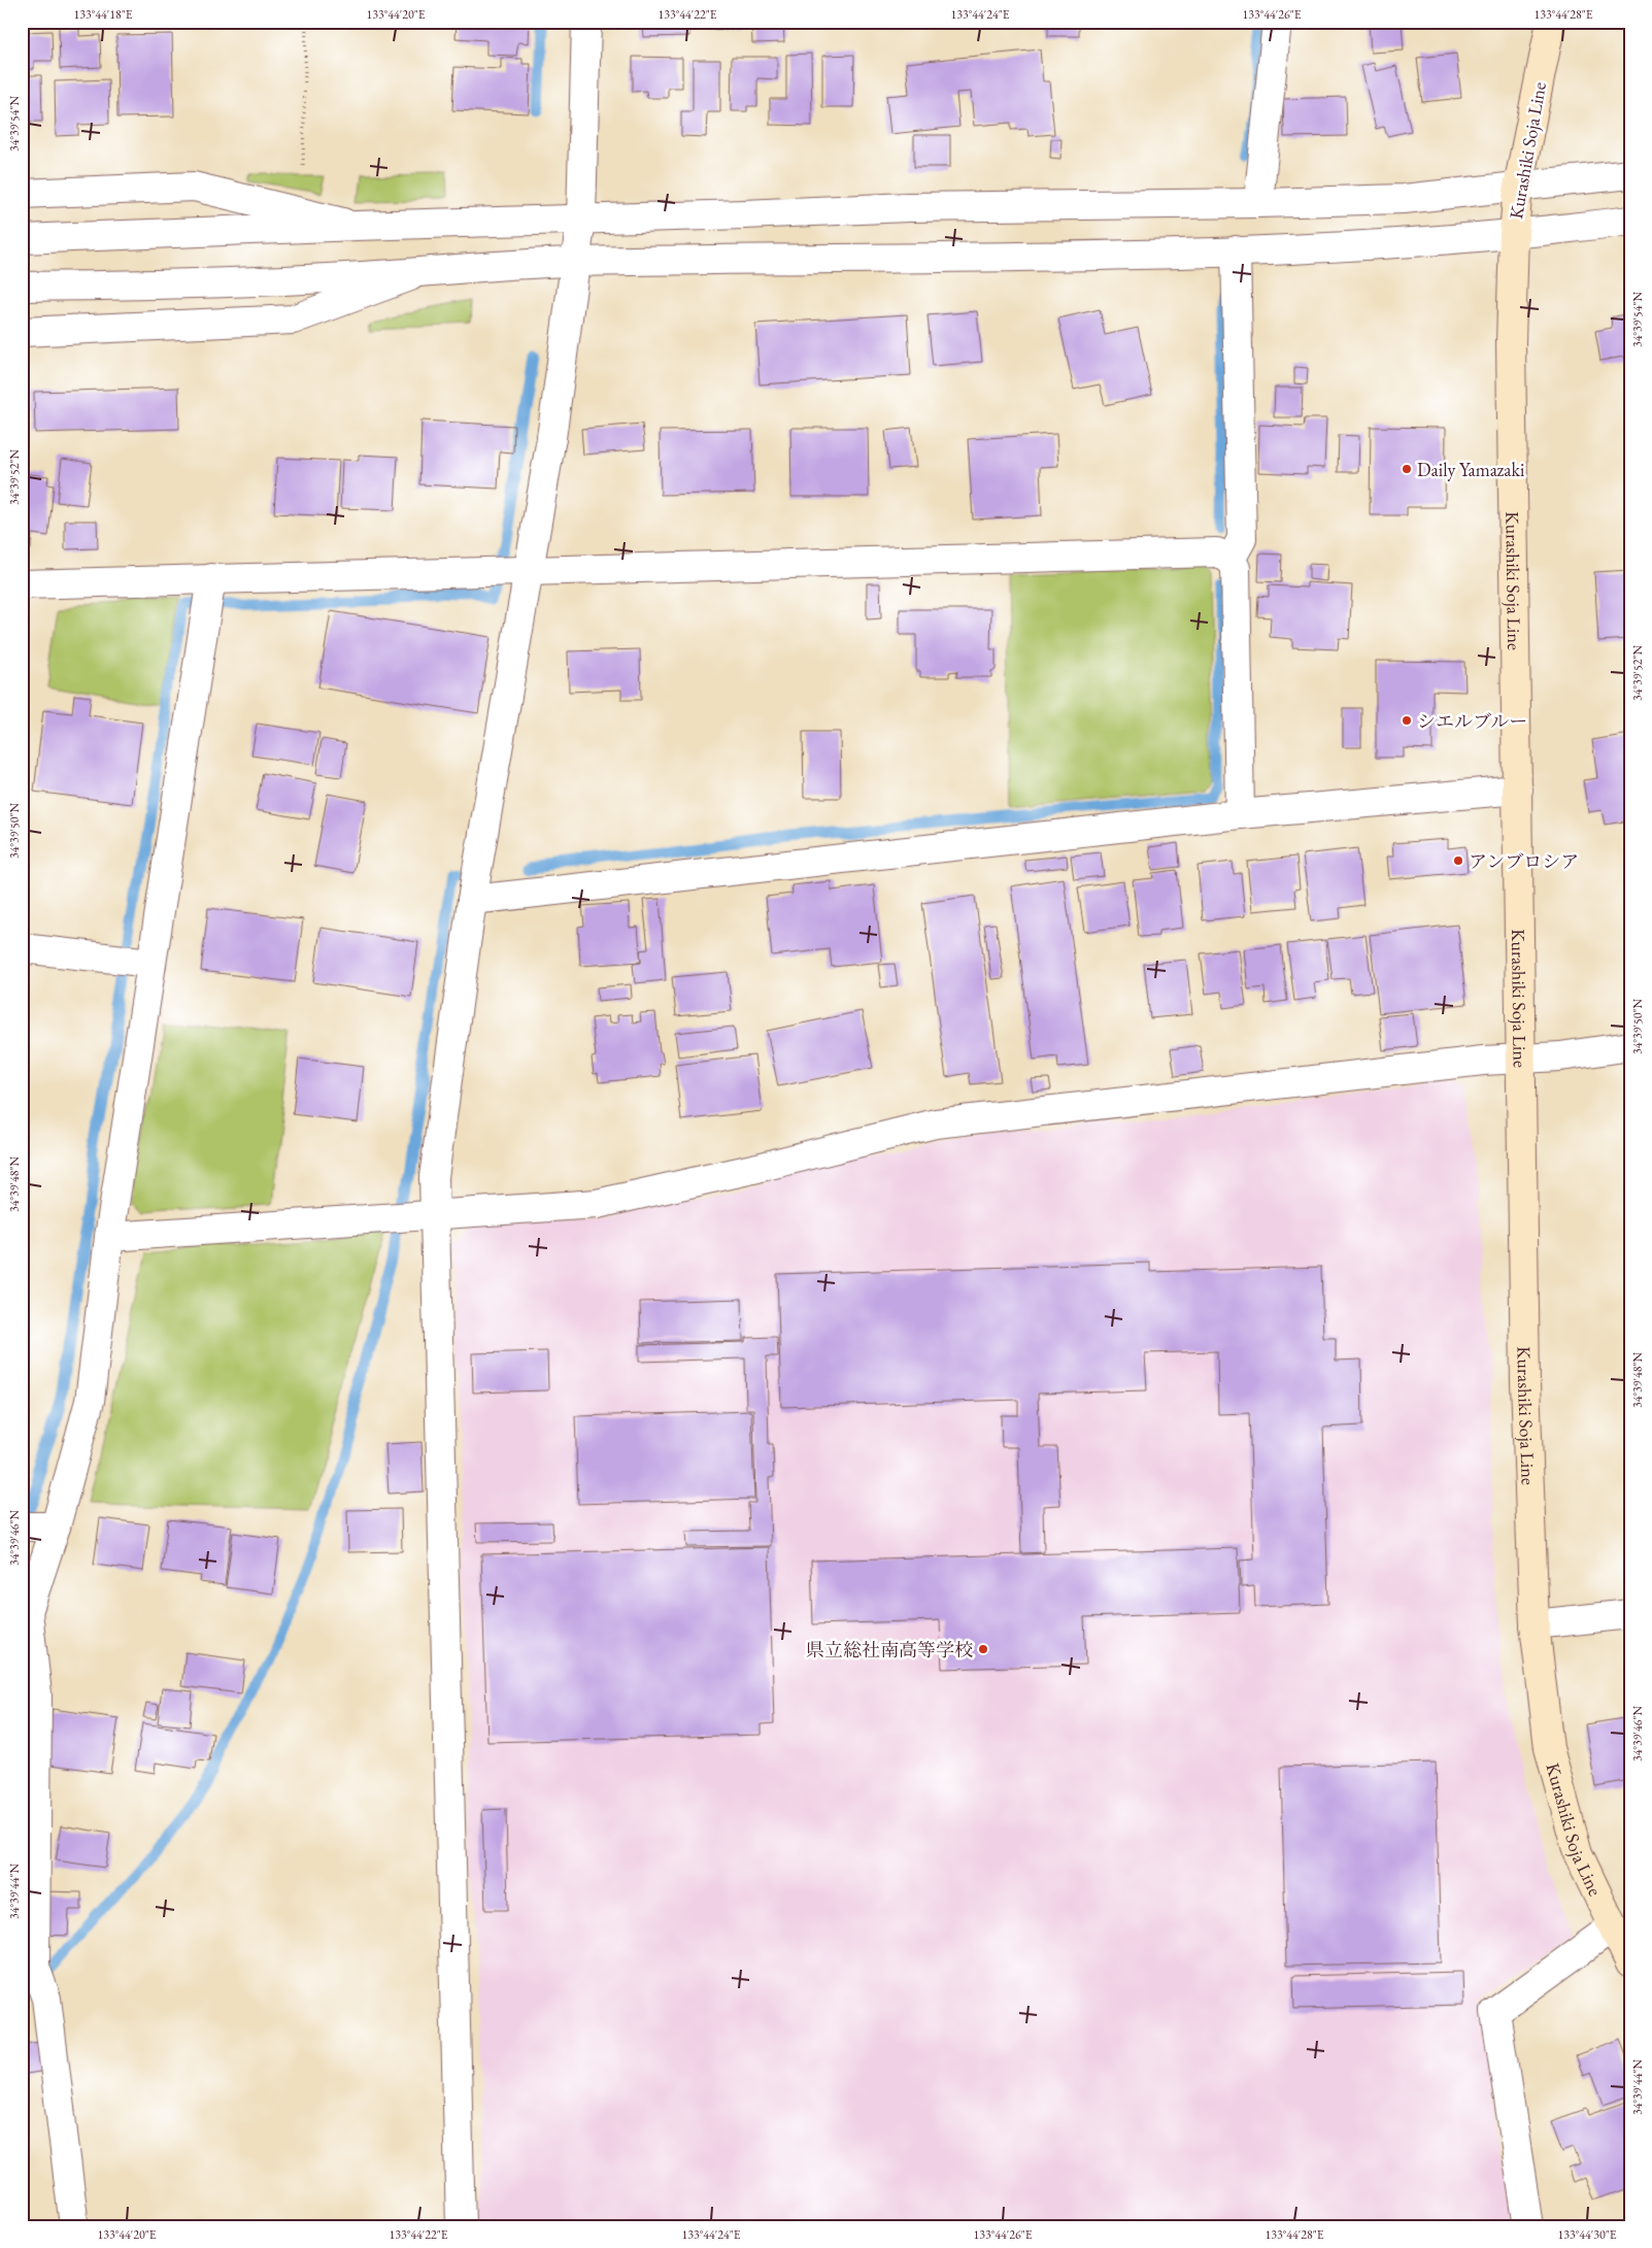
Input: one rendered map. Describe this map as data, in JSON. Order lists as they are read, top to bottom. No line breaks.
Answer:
{"streets":{"main road":["Kurashiki Soja Line"]},"places":["Daily Yamazaki","シエルブルー","アンブロシア","県立総社南高等学校"],"coordinates":["133°44'18\"E","133°44'20\"E","133°44'22\"E","133°44'24\"E","133°44'26\"E","133°44'28\"E","34°39'54\"N","34°39'52\"N","34°39'50\"N","34°39'48\"N","34°39'46\"N","34°39'44\"N","133°44'30\"E"]}
